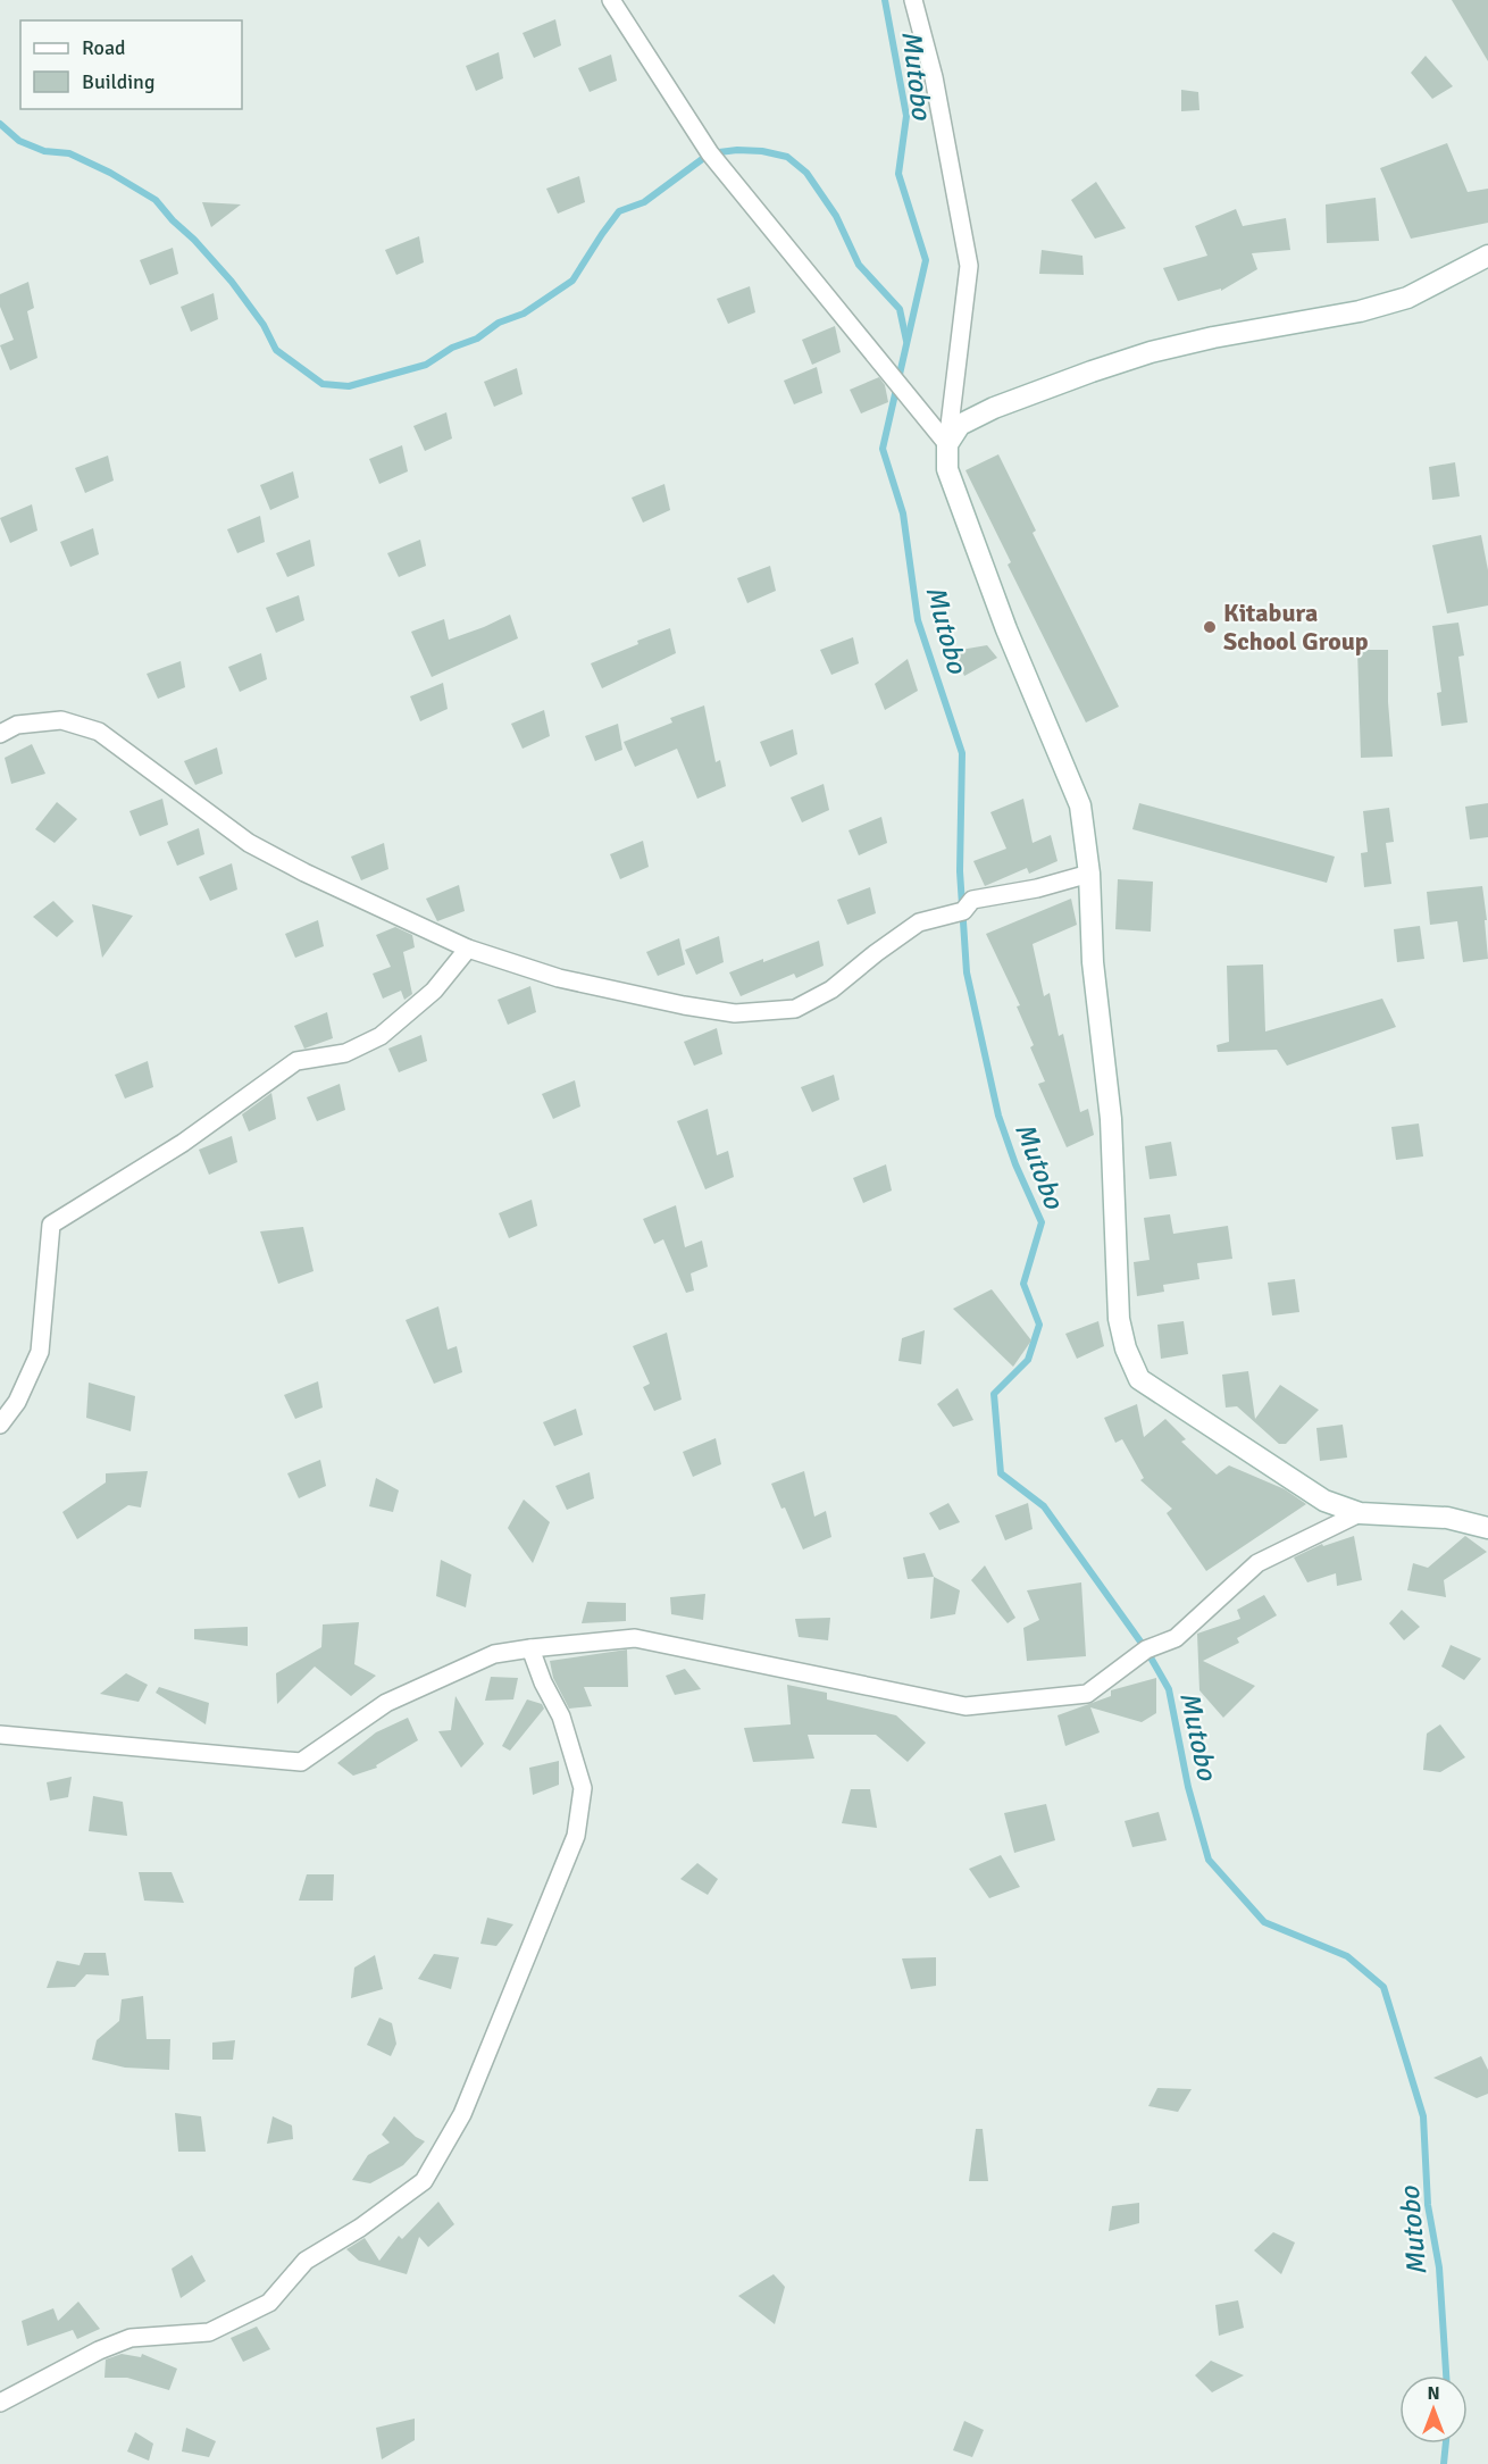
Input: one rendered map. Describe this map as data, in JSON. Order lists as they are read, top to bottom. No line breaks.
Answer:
{"water":["Mutobo"],"places":["Kitabura School Group"],"legend":["Road","Building"],"north":"top"}
